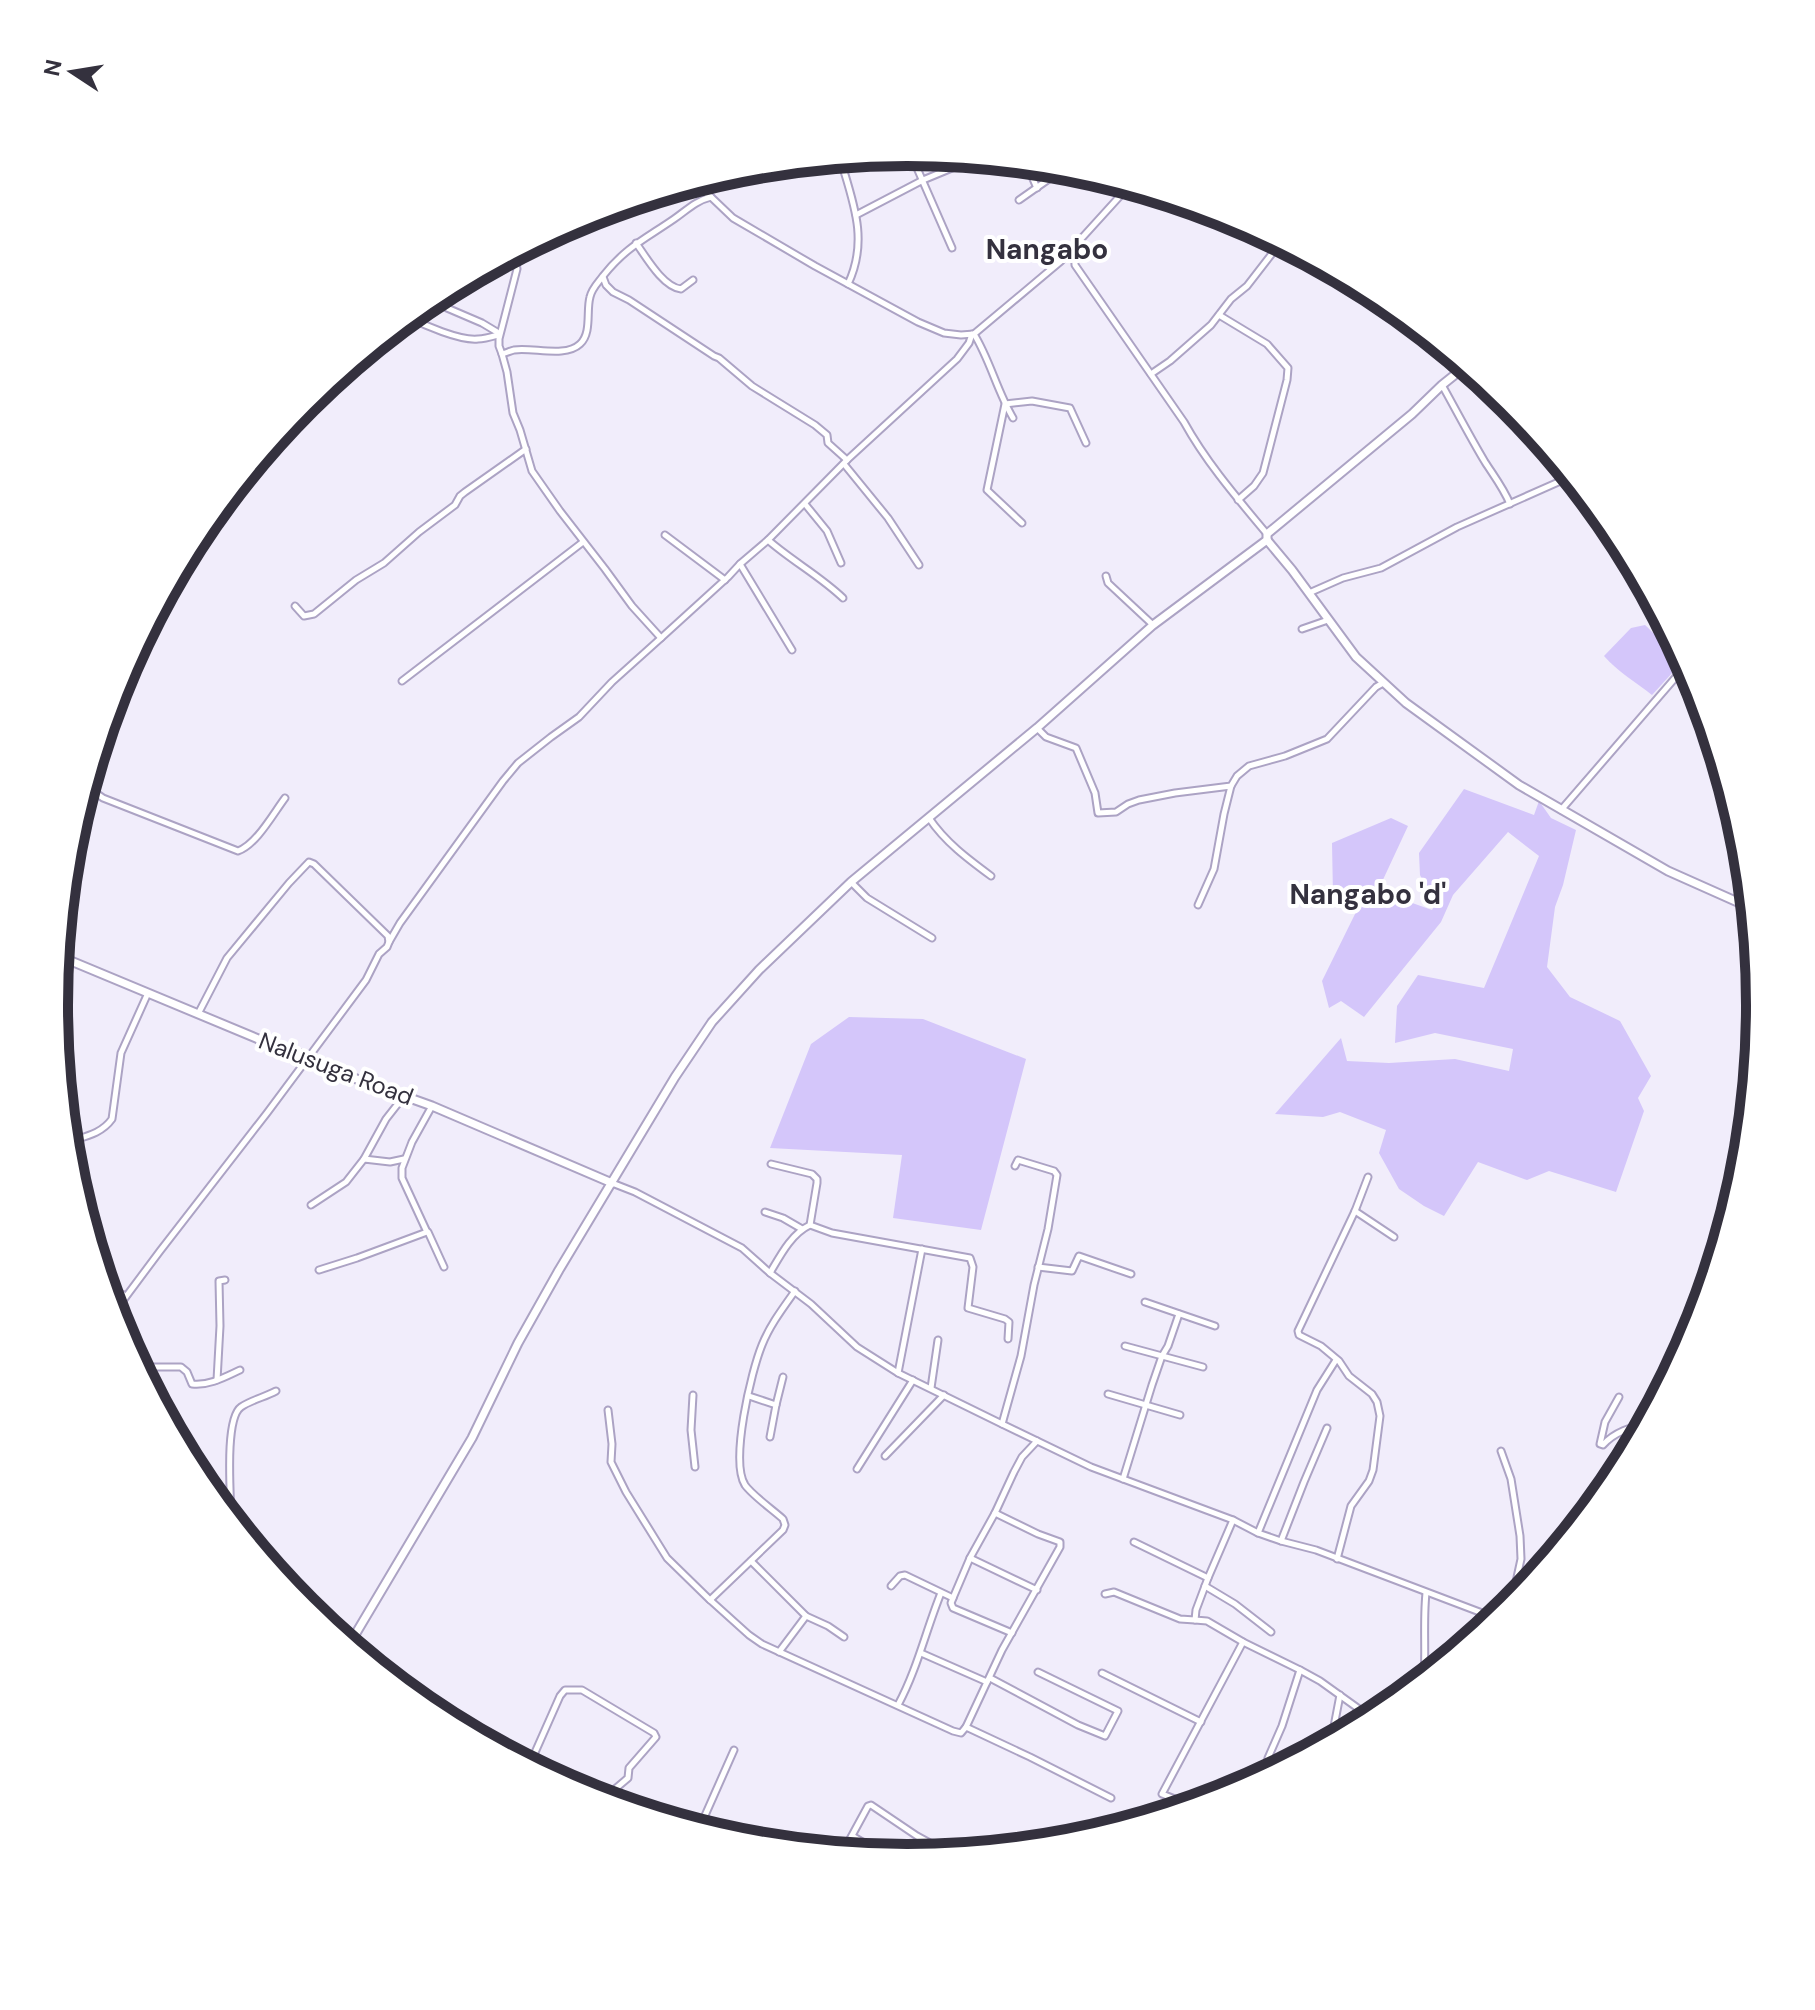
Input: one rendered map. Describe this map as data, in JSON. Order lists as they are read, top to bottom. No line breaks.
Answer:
{"streets":{"street":["Nalusuga Road"]},"districts":["Nangabo","Nangabo 'd'"],"north":"left"}
